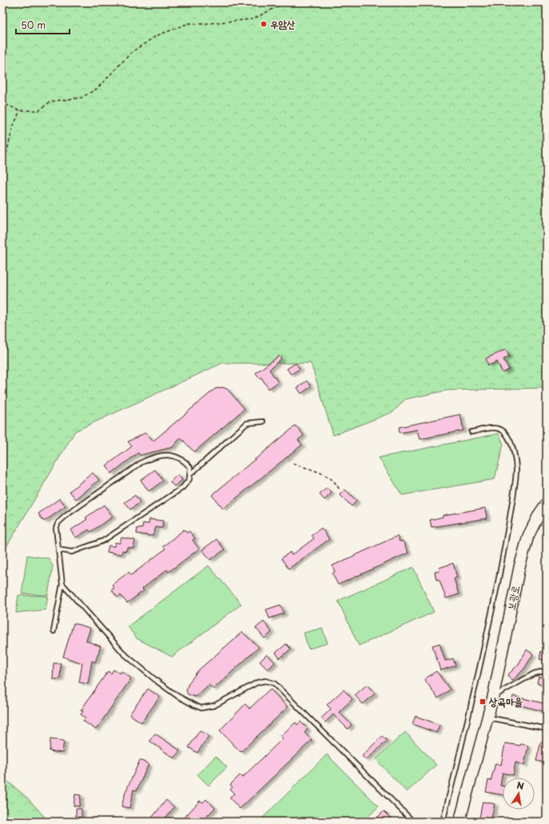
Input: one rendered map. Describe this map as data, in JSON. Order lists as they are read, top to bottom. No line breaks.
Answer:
{"streets":{"main road":["보광로"]},"places":{"other":["우암산"],"transit":["상곡마을"]},"scale_bar":"50 m","north":"top"}
